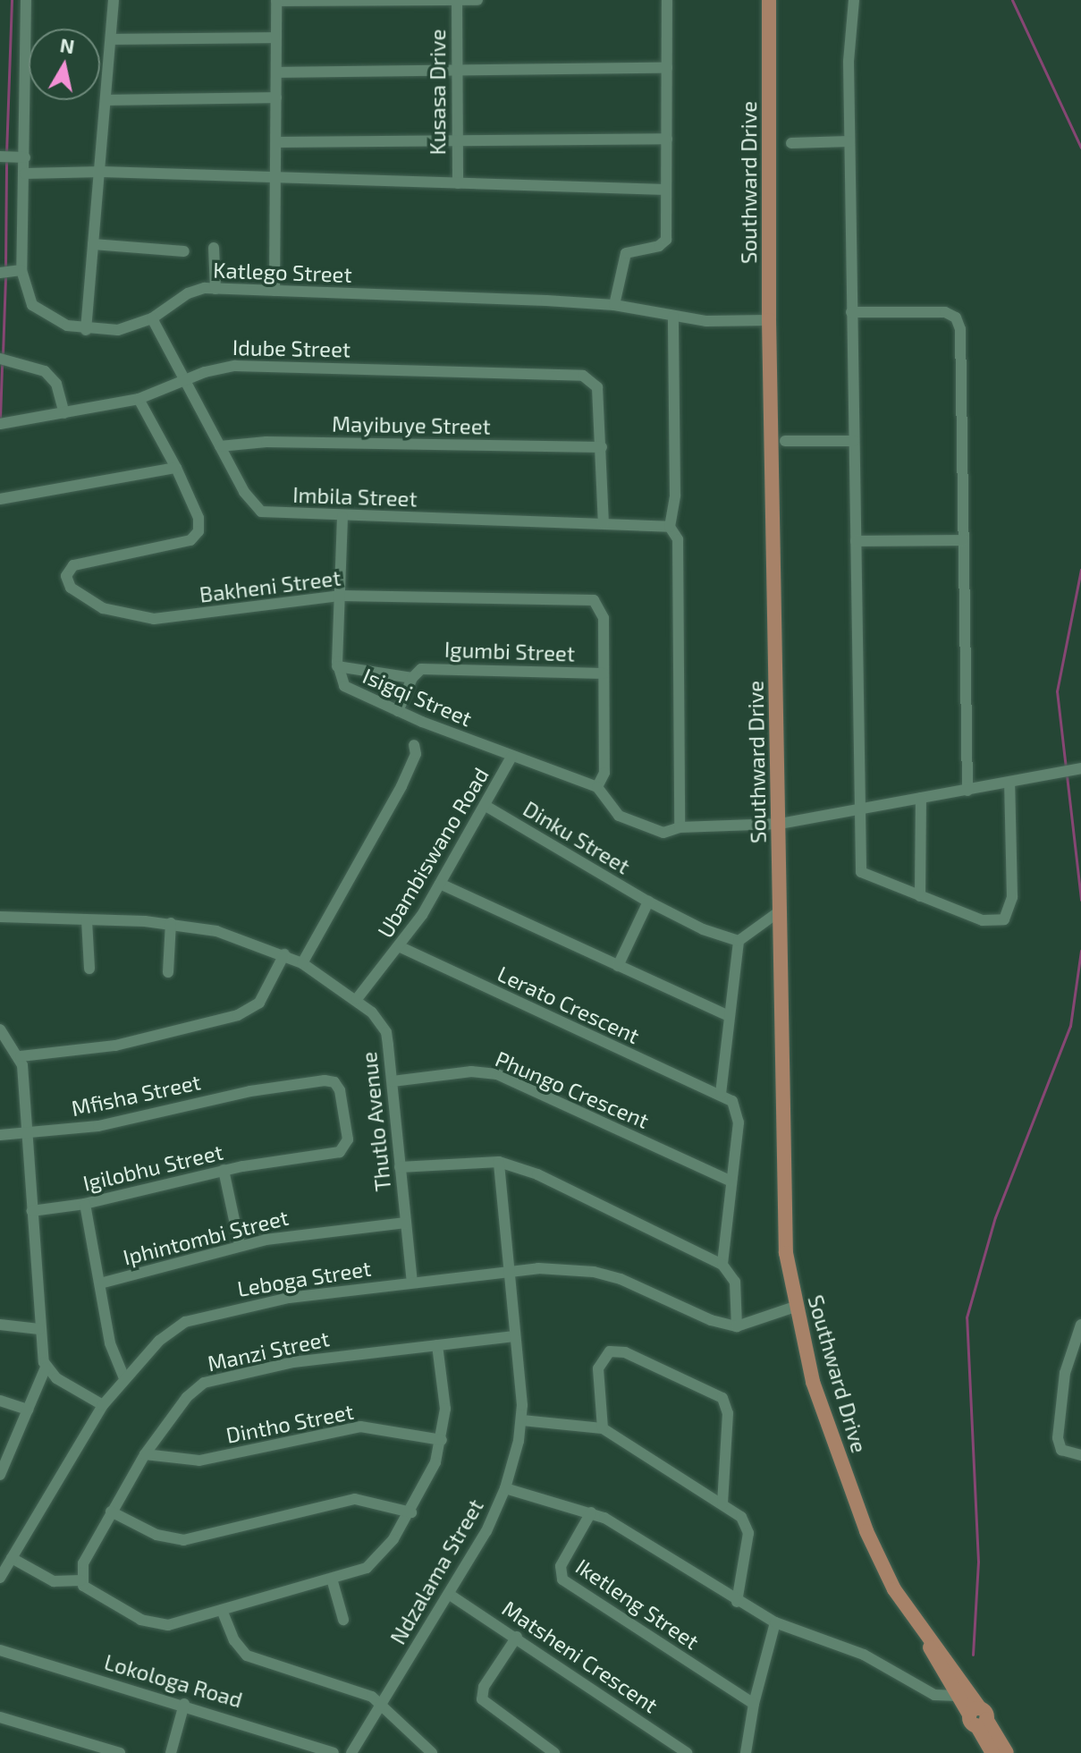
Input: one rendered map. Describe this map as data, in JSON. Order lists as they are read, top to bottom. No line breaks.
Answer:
{"streets":{"main road":["Southward Drive"],"street":["Kusasa Drive","Katlego Street","Idube Street","Mayibuye Street","Imbila Street","Bakheni Street","Igumbi Street","Isigqi Street","Dinku Street","Ubambiswano Road","Lerato Crescent","Phungo Crescent","Mfisha Street","Thutlo Avenue","Igilobhu Street","Iphintombi Street","Leboga Street","Manzi Street","Dintho Street","Ndzalama Street","Iketleng Street","Matsheni Crescent","Lokologa Road"]},"crossings":[["Southward Drive","Katlego Street"],["Katlego Street","Imbila Street"],["Idube Street","Mayibuye Street"],["Idube Street","Imbila Street"],["Idube Street","Bakheni Street"],["Mayibuye Street","Imbila Street"],["Imbila Street","Isigqi Street"],["Bakheni Street","Igumbi Street"],["Bakheni Street","Isigqi Street"],["Isigqi Street","Ubambiswano Road"],["Dinku Street","Ubambiswano Road"],["Ubambiswano Road","Lerato Crescent"],["Ubambiswano Road","Thutlo Avenue"],["Phungo Crescent","Thutlo Avenue"],["Mfisha Street","Igilobhu Street"],["Thutlo Avenue","Iphintombi Street"],["Thutlo Avenue","Leboga Street"],["Leboga Street","Ndzalama Street"],["Manzi Street","Dintho Street"],["Manzi Street","Ndzalama Street"],["Ndzalama Street","Matsheni Crescent"]],"north":"top"}
